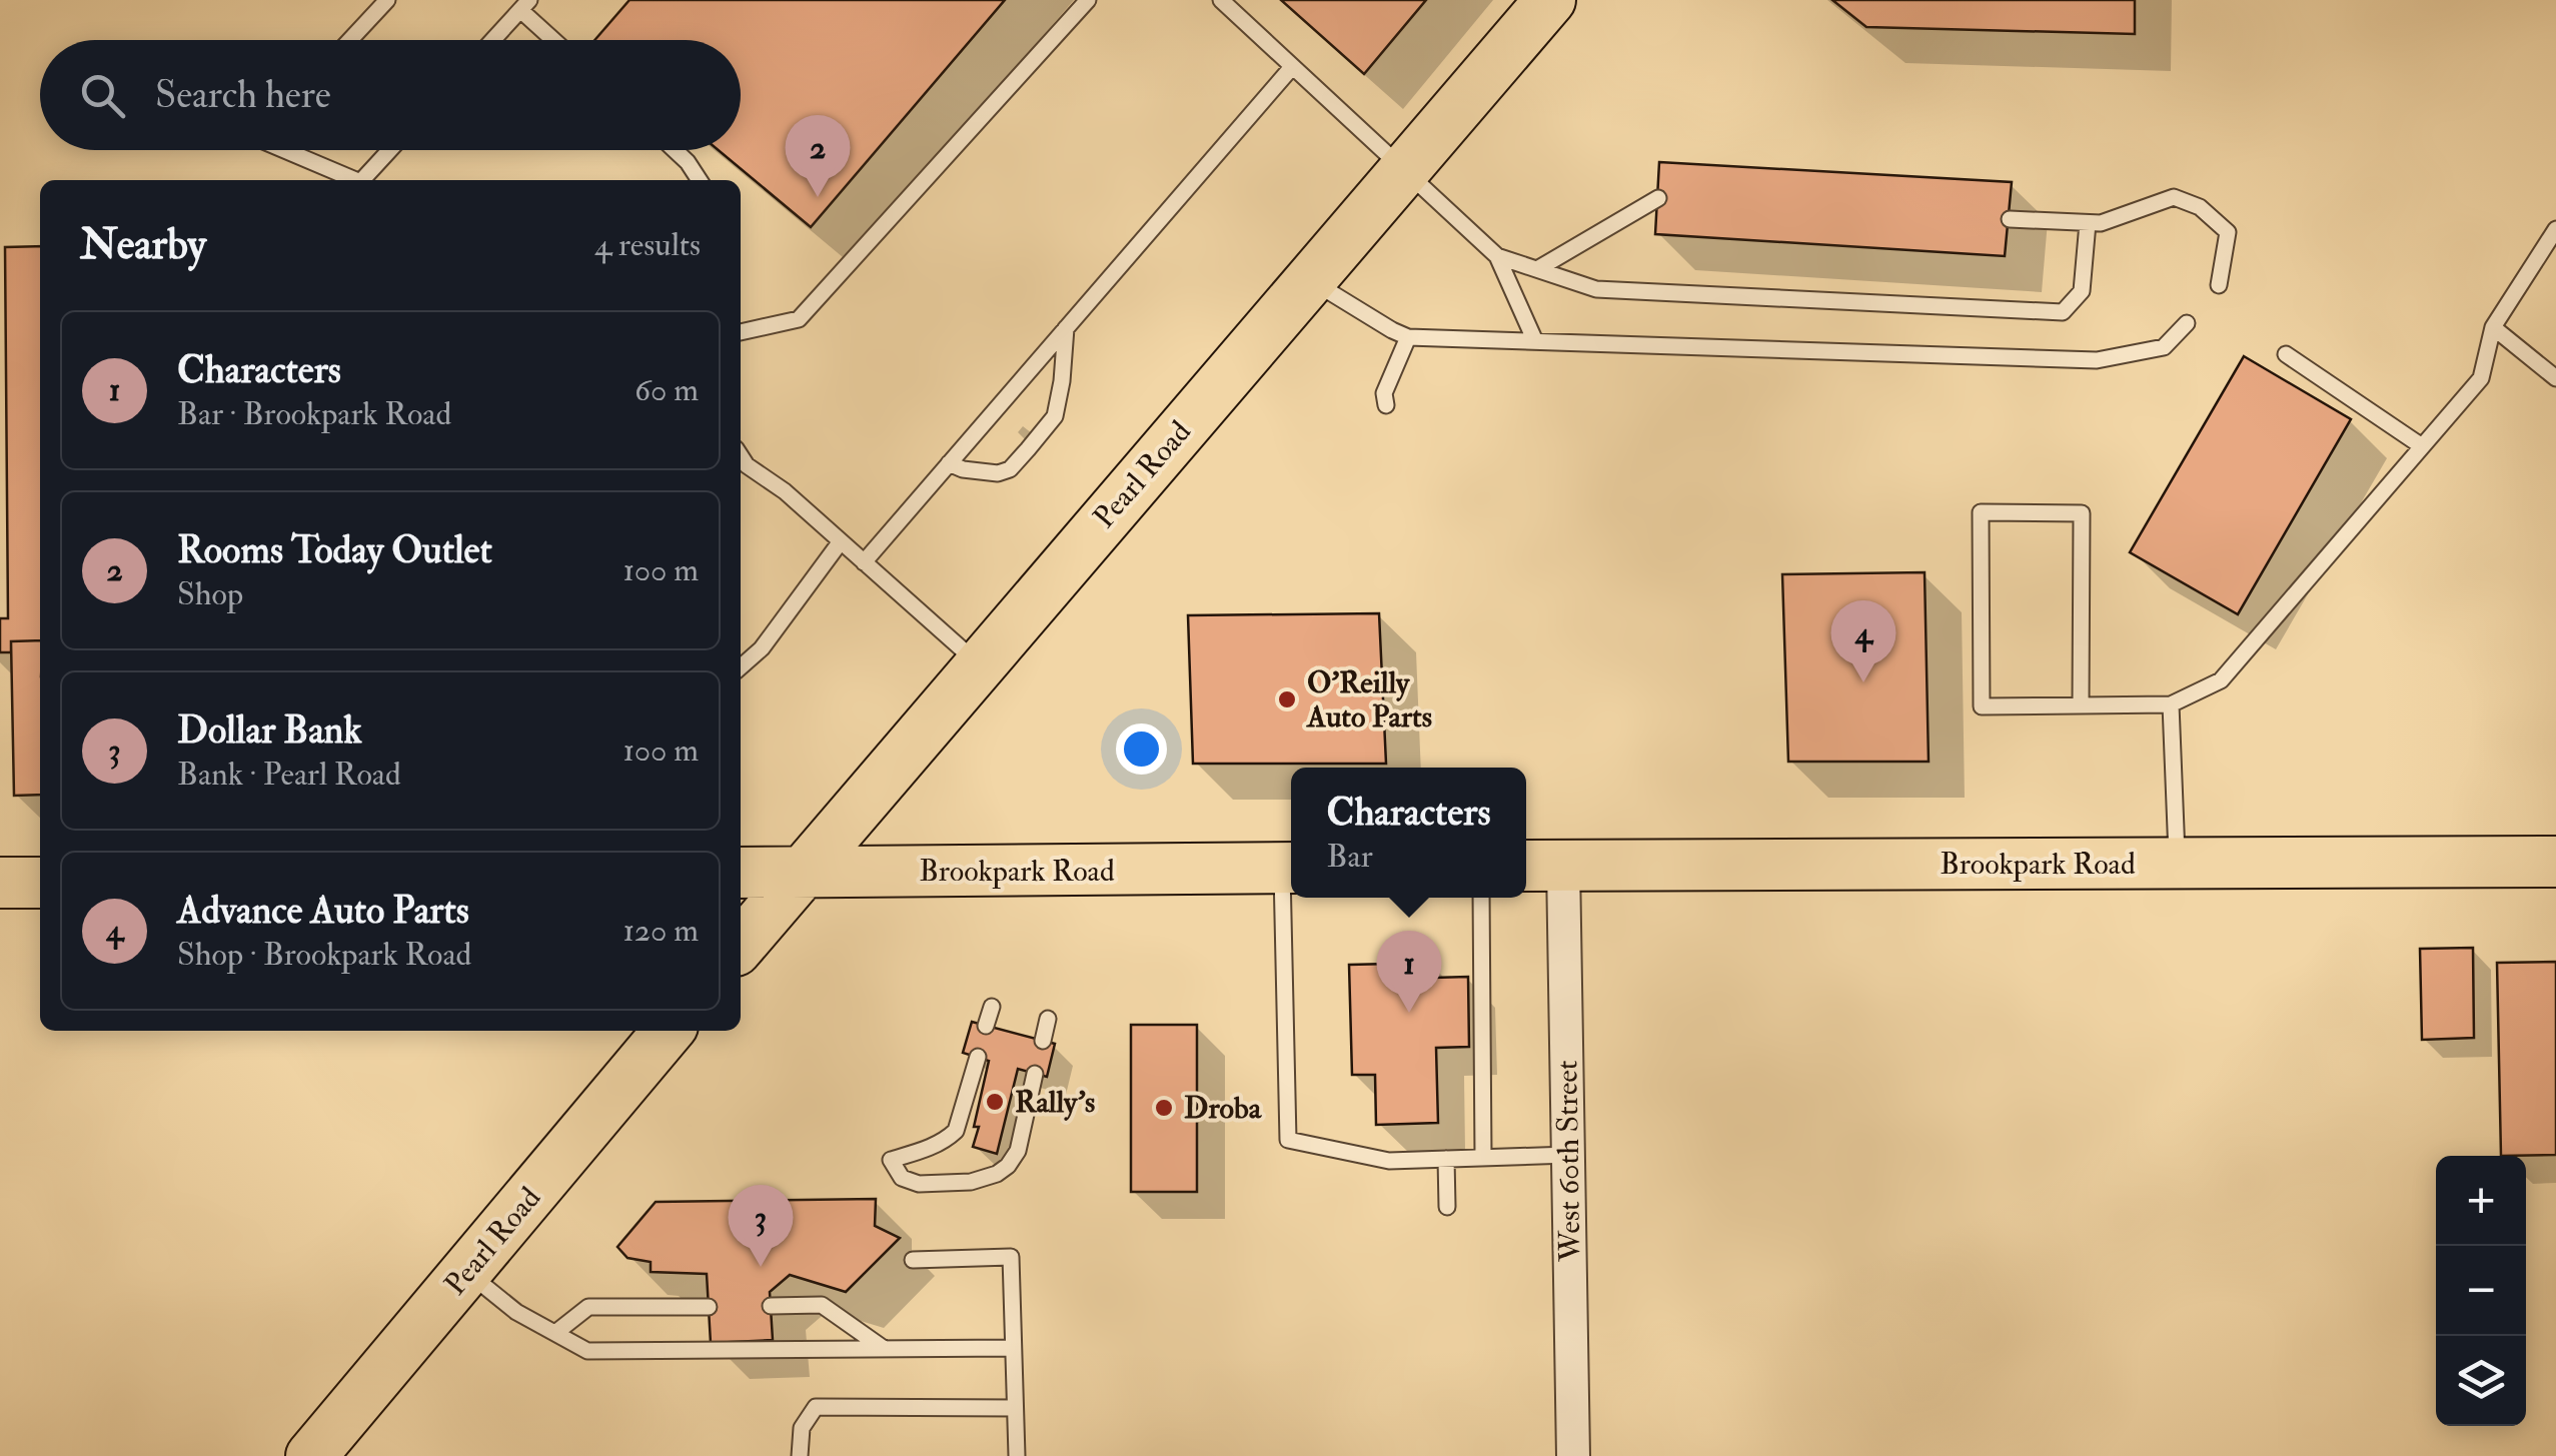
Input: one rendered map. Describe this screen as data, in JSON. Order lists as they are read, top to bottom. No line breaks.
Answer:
{"streets":{"main road":["Pearl Road","Brookpark Road"],"street":["West 60th Street"]},"crossings":[["Pearl Road","Brookpark Road"],["Brookpark Road","West 60th Street"]],"places":["O'Reilly Auto Parts","Rally's","Droba"],"page":{"search":"Search here","pins":["2","4","1","3"],"heading":["Nearby","4 results"],"list":[{"mark":"1","name":"Characters","note":"Bar · Brookpark Road","value":"60 m"},{"mark":"2","name":"Rooms Today Outlet","note":"Shop","value":"100 m"},{"mark":"3","name":"Dollar Bank","note":"Bank · Pearl Road","value":"100 m"},{"mark":"4","name":"Advance Auto Parts","note":"Shop · Brookpark Road","value":"120 m"}],"popup":["Characters","Bar"],"map_buttons":["+","−"]}}
